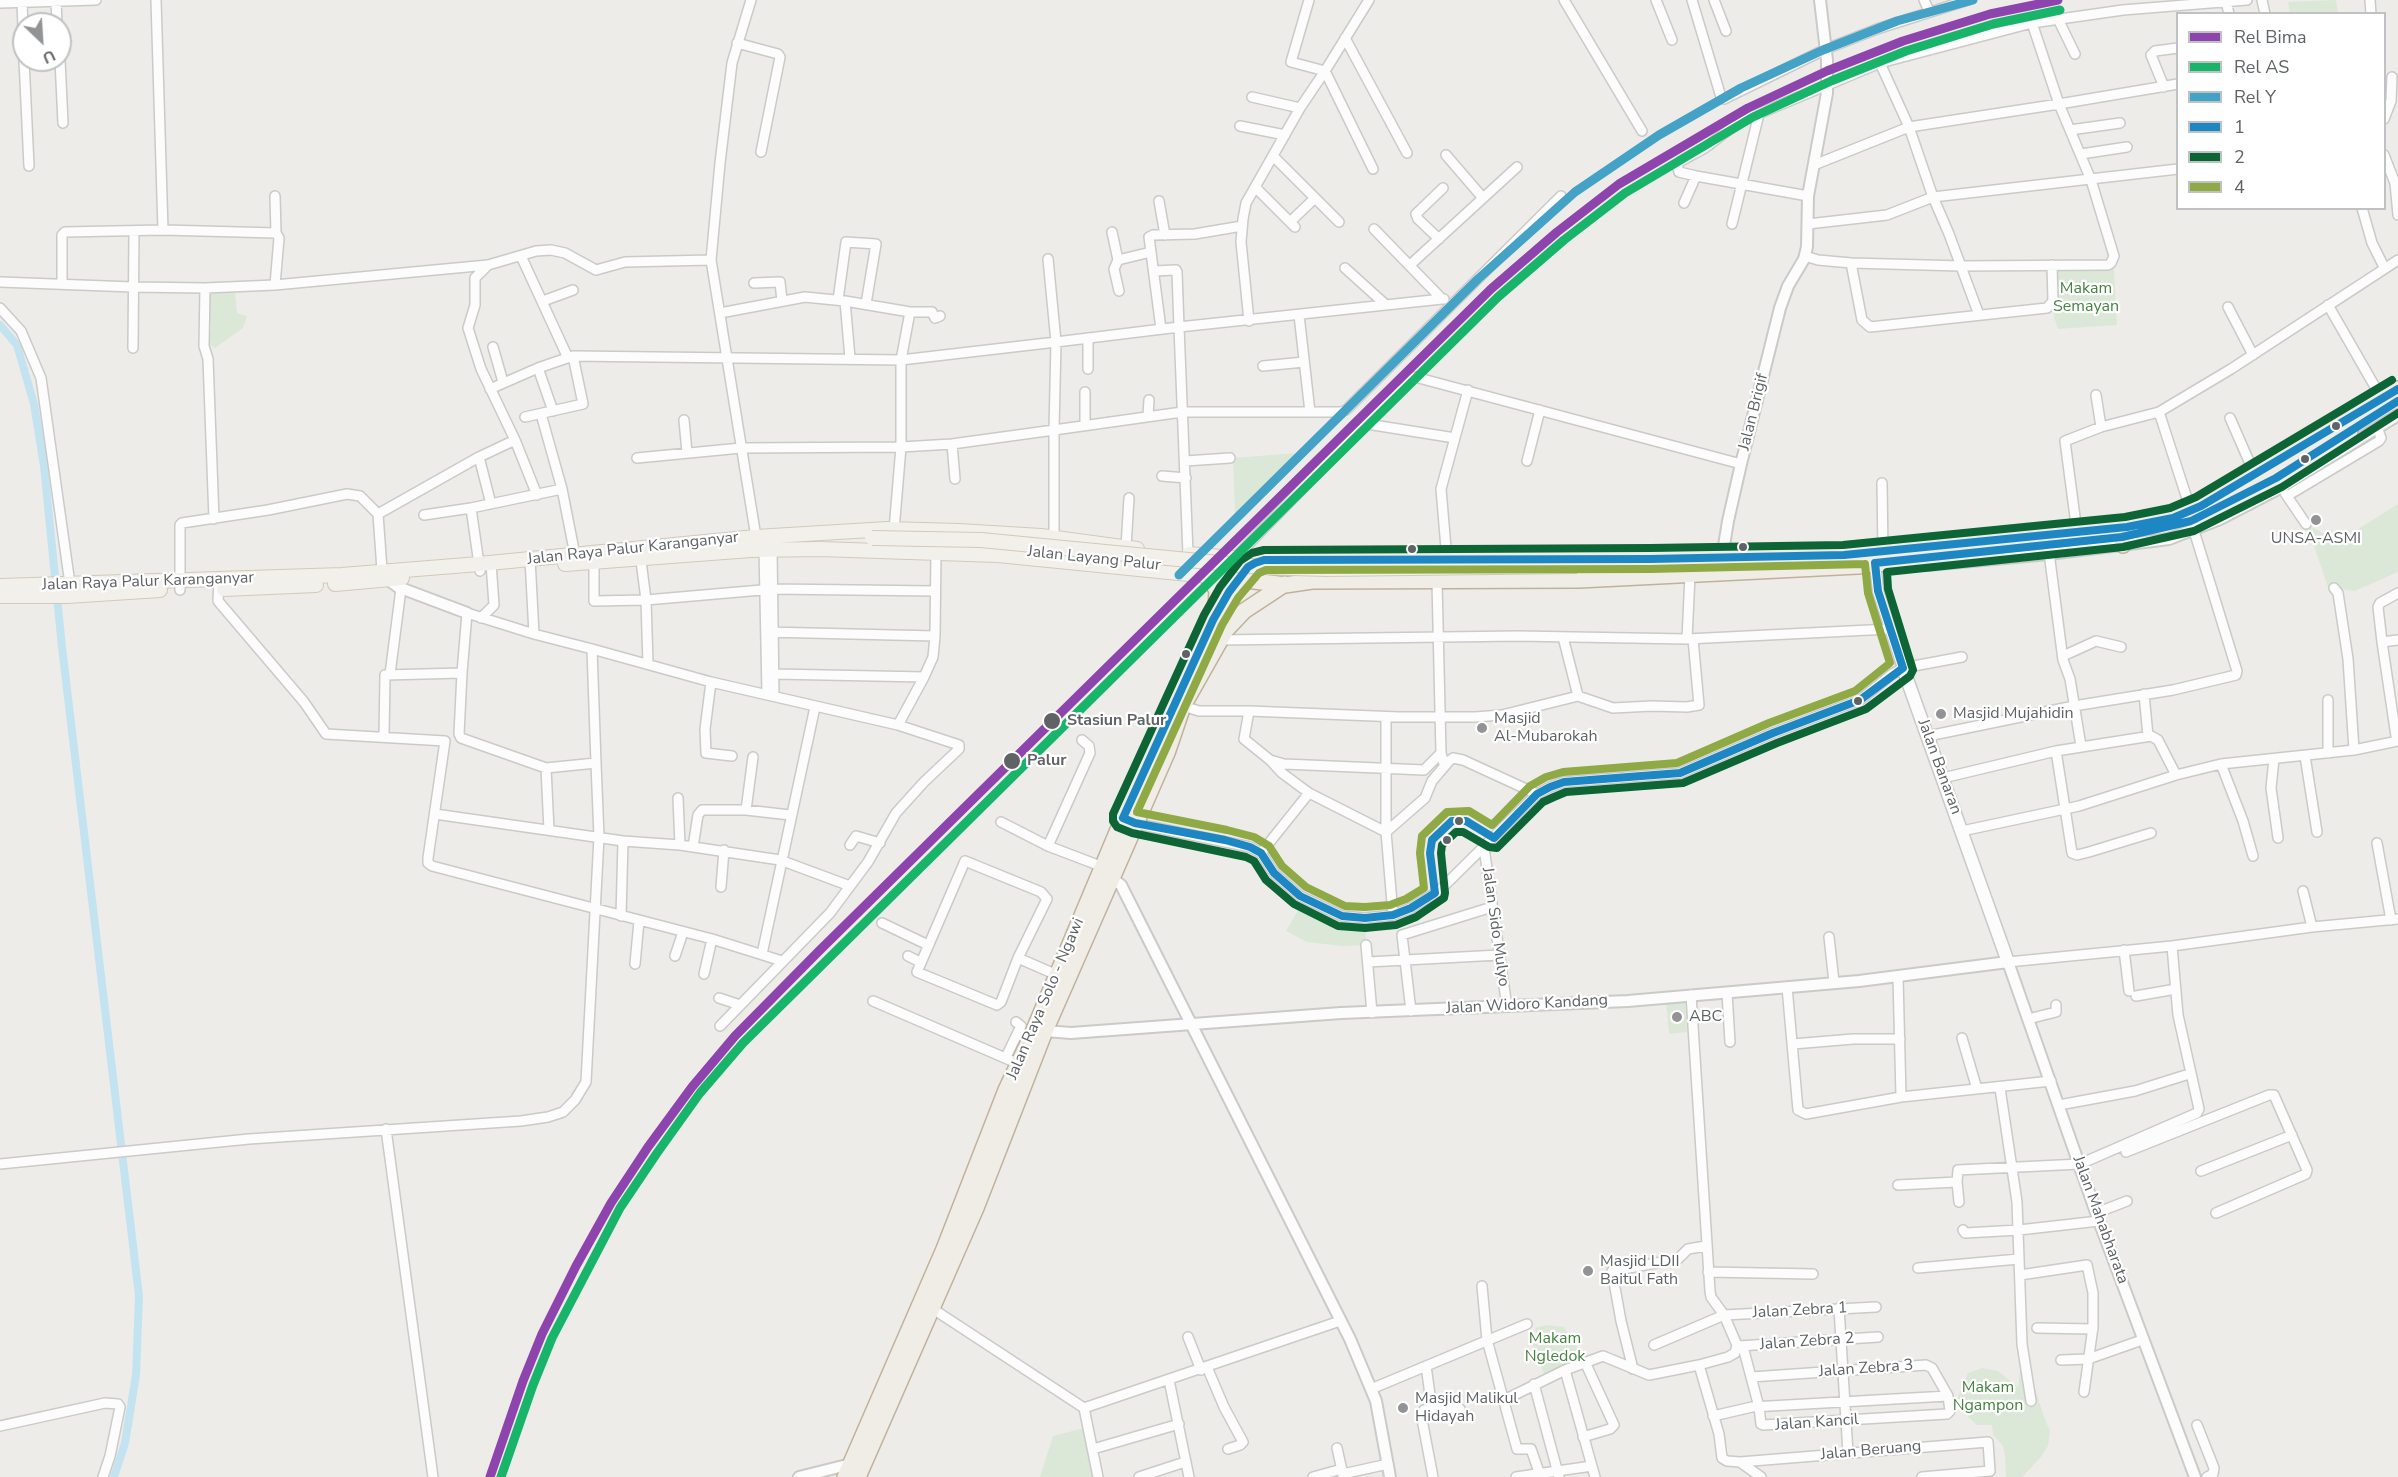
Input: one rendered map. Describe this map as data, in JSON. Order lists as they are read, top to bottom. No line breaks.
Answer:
{"streets":{"highway":["Jalan Raya Solo - Ngawi"],"main road":["Jalan Raya Palur Karanganyar","Jalan Layang Palur","Jalan Banaran"],"street":["Jalan Brigif","Jalan Sido Mulyo","Jalan Widoro Kandang","Jalan Mahabharata","Jalan Zebra 1","Jalan Zebra 2","Jalan Zebra 3","Jalan Kancil","Jalan Beruang"]},"crossings":[["Jalan Brigif","Jalan Raya Solo - Ngawi"],["Jalan Raya Palur Karanganyar","Jalan Layang Palur"],["Jalan Raya Palur Karanganyar","Jalan Raya Solo - Ngawi"],["Jalan Layang Palur","Jalan Raya Solo - Ngawi"],["Jalan Banaran","Jalan Raya Solo - Ngawi"],["Jalan Banaran","Jalan Widoro Kandang"],["Jalan Banaran","Jalan Mahabharata"],["Jalan Sido Mulyo","Jalan Widoro Kandang"],["Jalan Raya Solo - Ngawi","Jalan Widoro Kandang"],["Jalan Widoro Kandang","Jalan Mahabharata"],["Jalan Widoro Kandang","Jalan Kancil"],["Jalan Zebra 1","Jalan Kancil"],["Jalan Zebra 2","Jalan Kancil"],["Jalan Zebra 3","Jalan Kancil"]],"parks":["Makam Semayan","Makam Ngledok","Makam Ngampon"],"places":["UNSA-ASMI","Masjid Mujahidin","Stasiun Palur","Masjid Al-Mubarokah","Palur","ABC","Masjid LDII Baitul Fath","Masjid Malikul Hidayah"],"lines":["rail line Bima","rail line Y","rail line AS","transit line 2","transit line 1","transit line 4"],"legend":["Rel Bima","Rel AS","Rel Y","1","2","4"],"north":"bottom right"}
